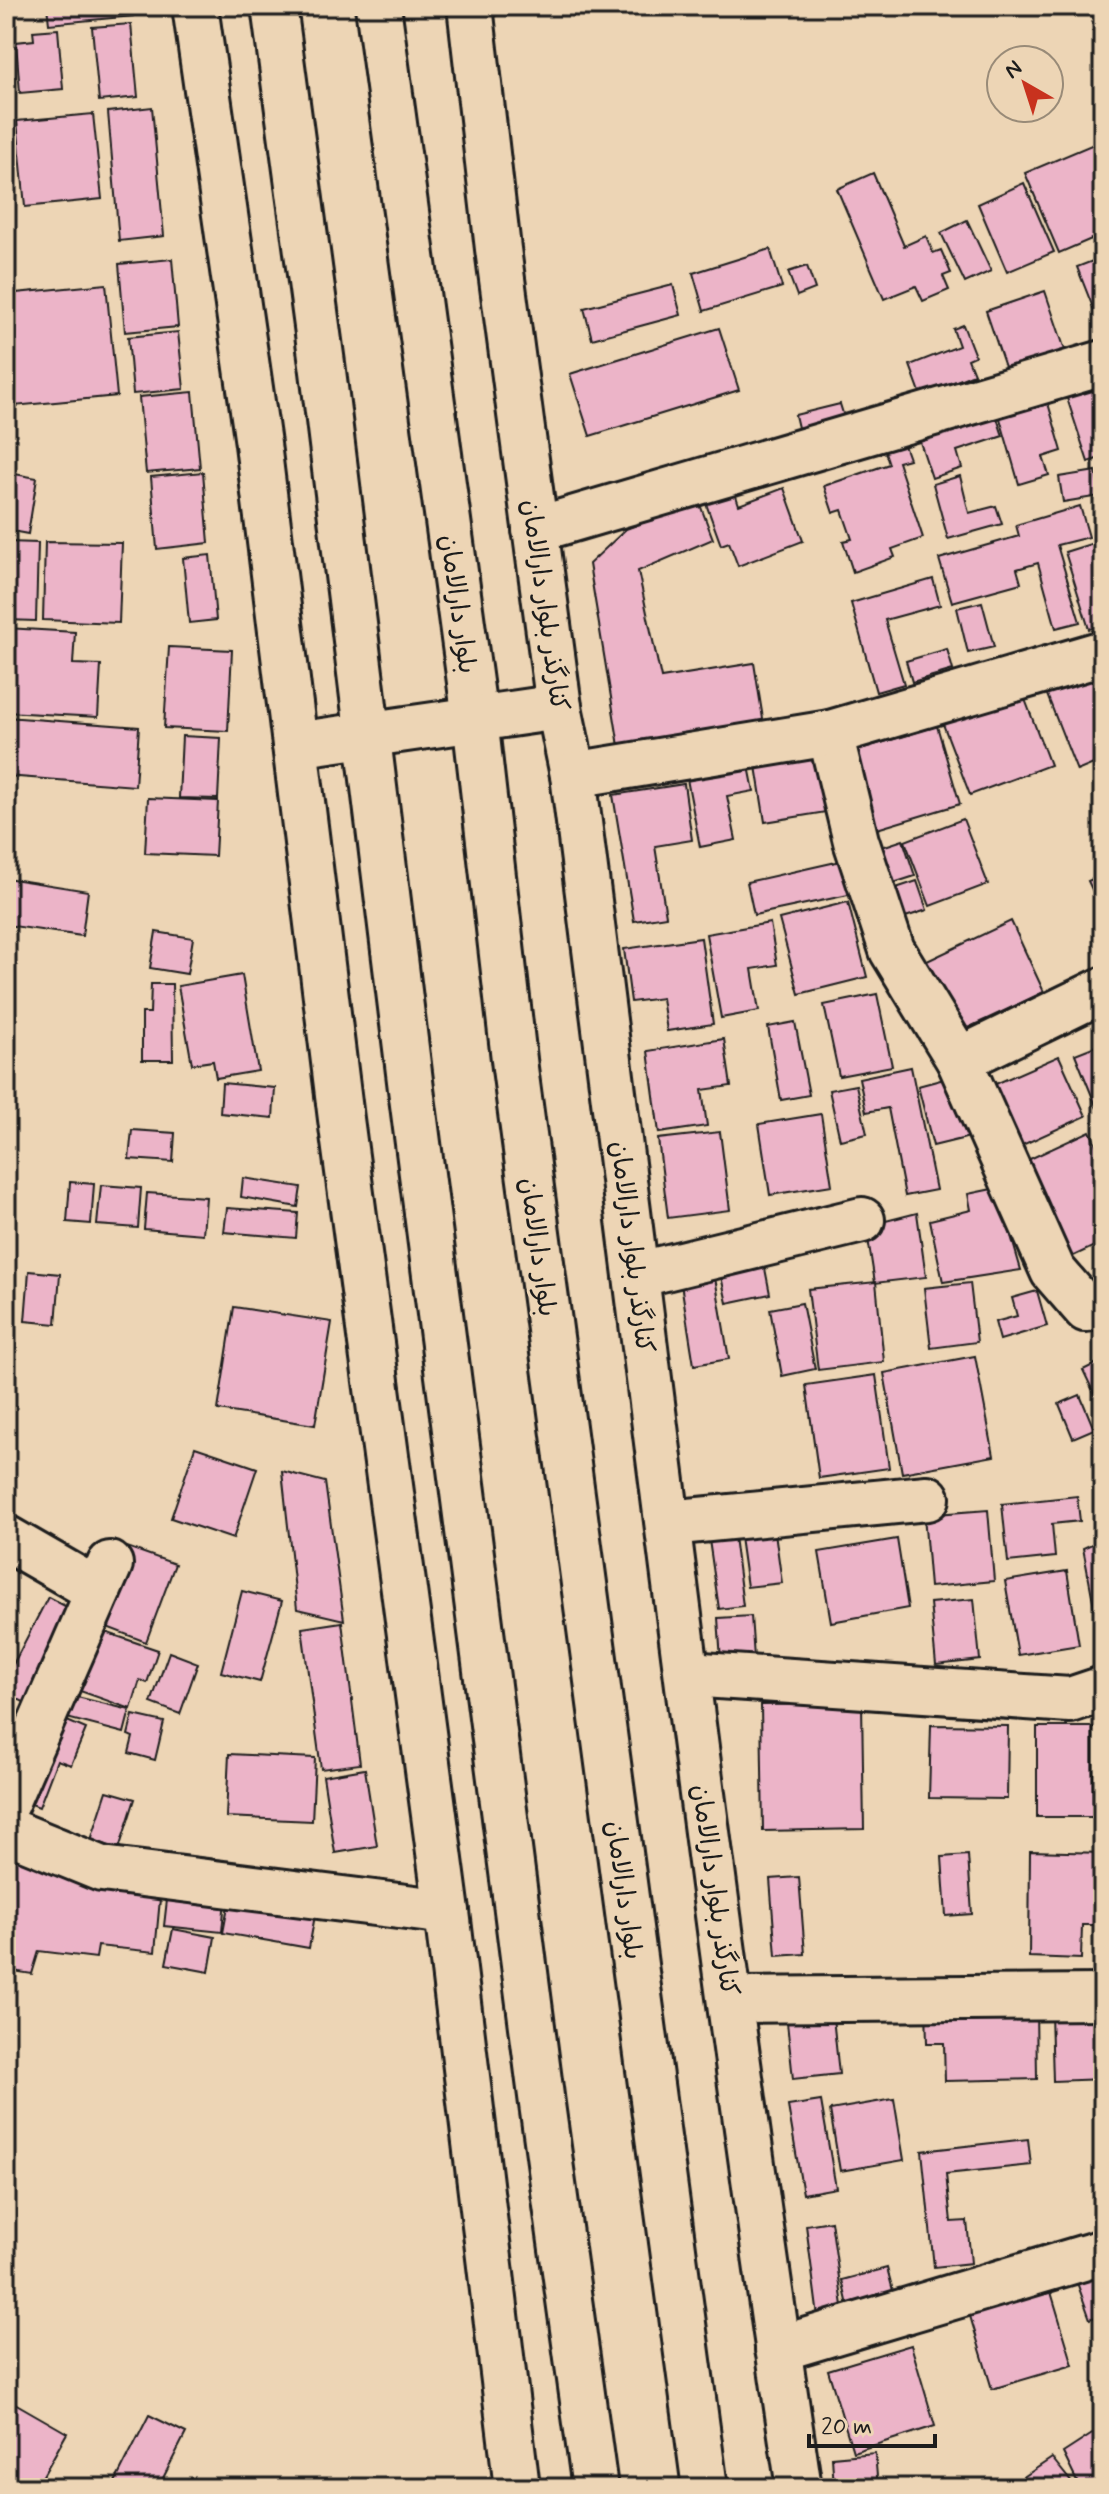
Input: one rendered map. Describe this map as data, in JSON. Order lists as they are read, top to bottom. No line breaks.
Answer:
{"streets":{"street":["بلوار دارالامان","کنارگذر بلوار دارالامان"]},"scale_bar":"20 m","north":"top left"}
